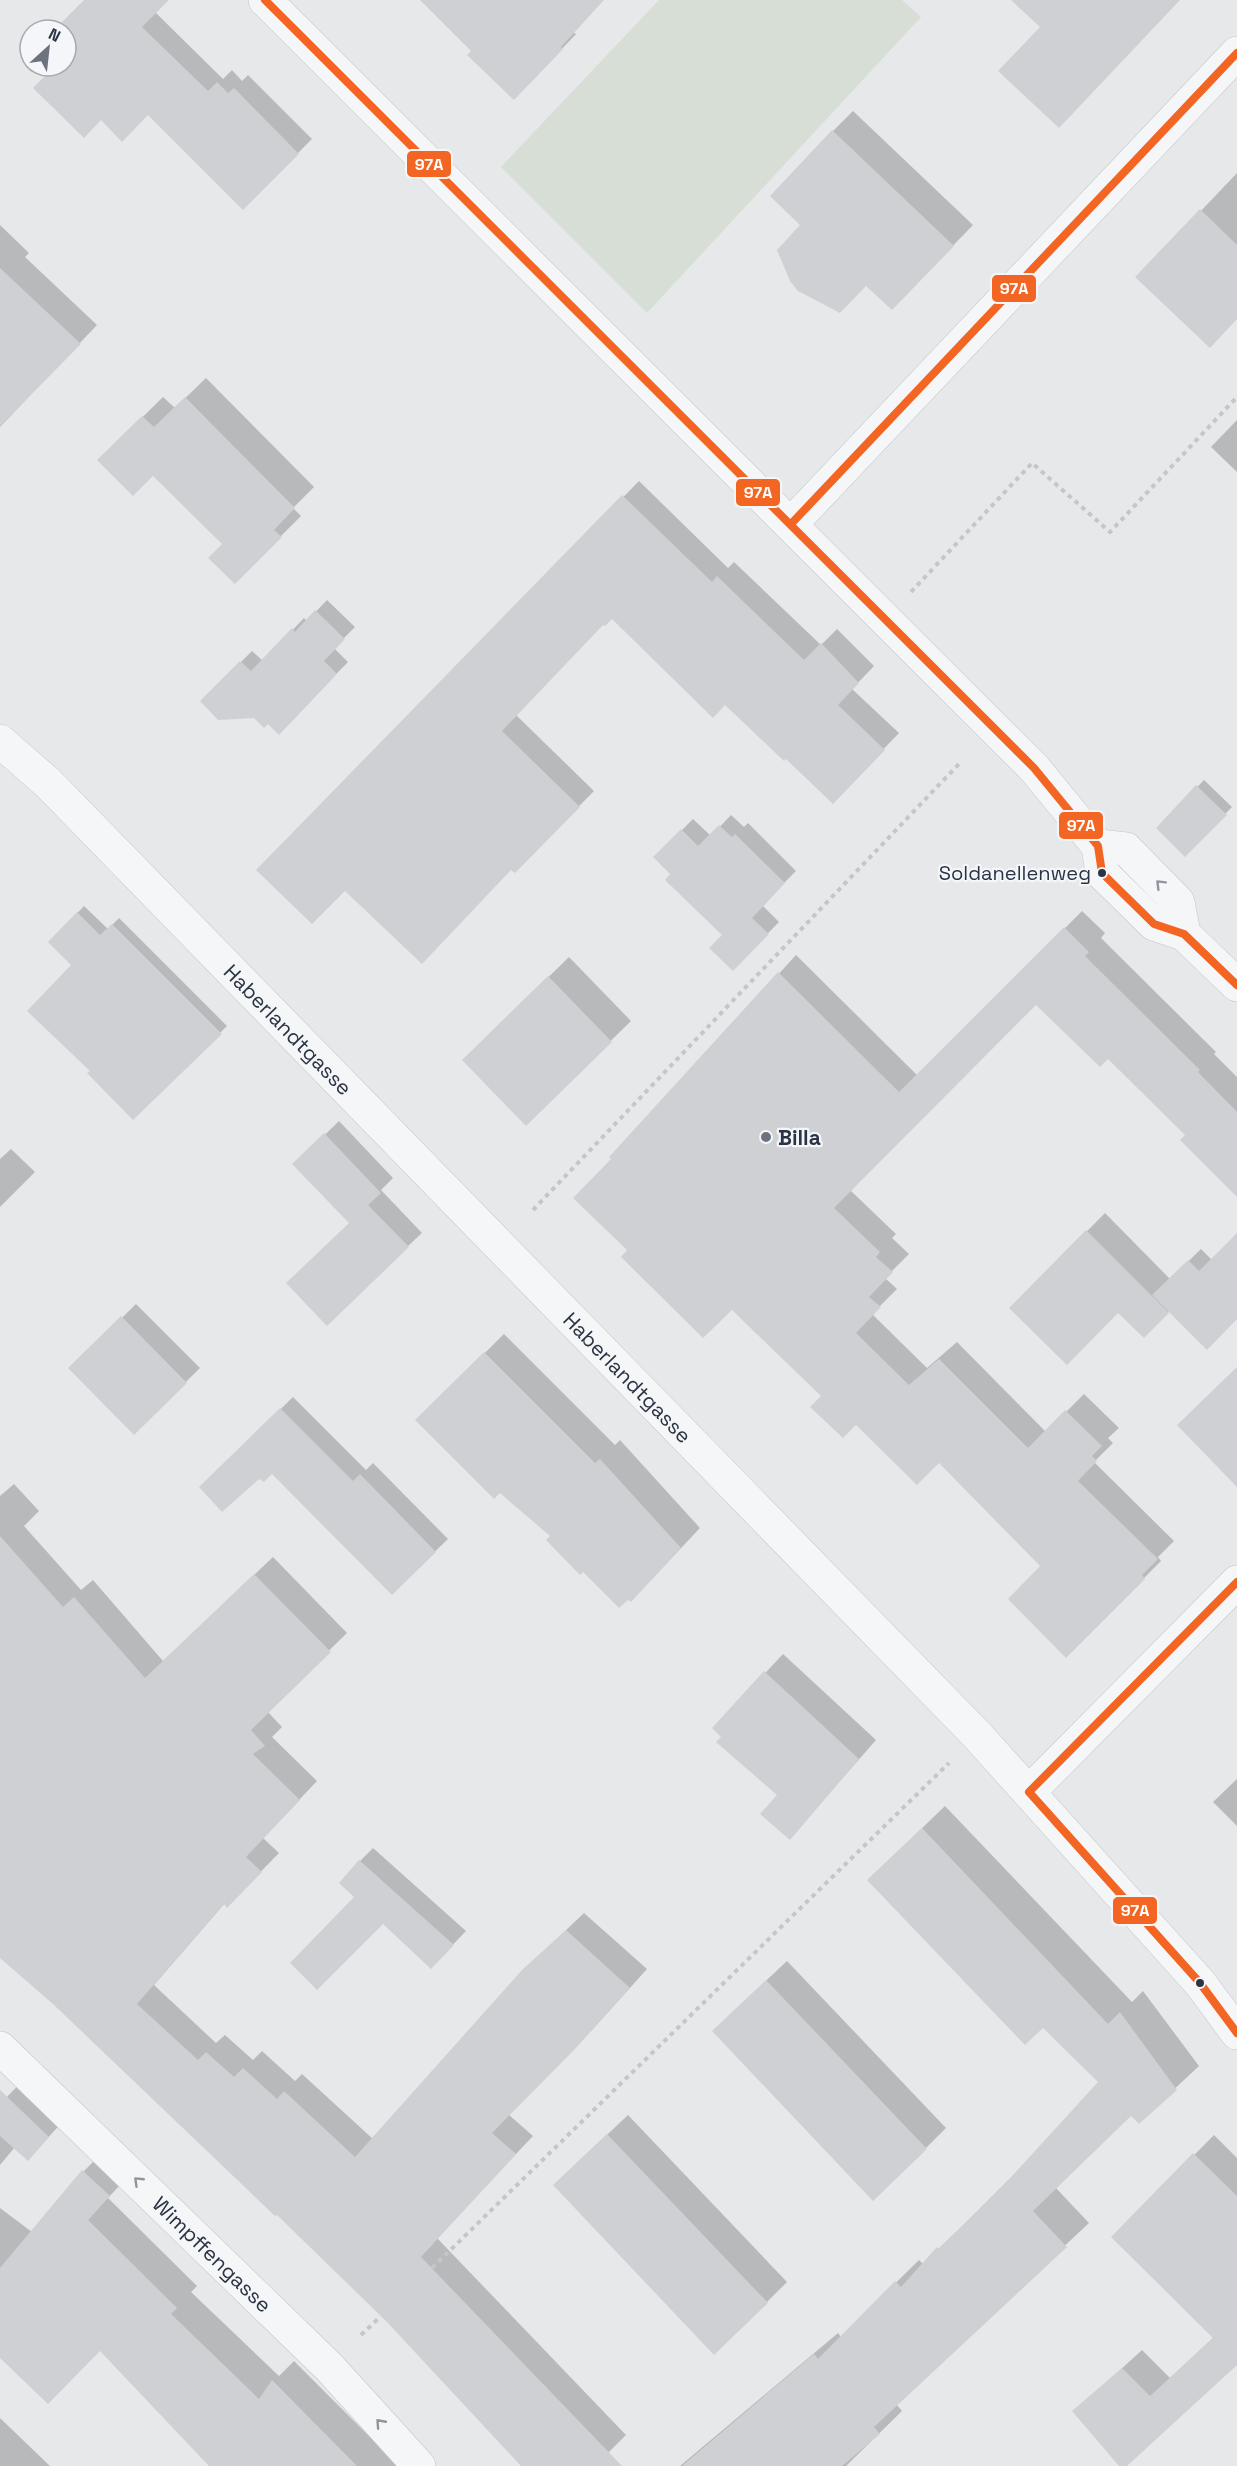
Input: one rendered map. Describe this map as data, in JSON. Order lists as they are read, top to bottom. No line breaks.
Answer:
{"streets":{"street":["Haberlandtgasse","Wimpffengasse"]},"one_way":["Wimpffengasse"],"places":["Soldanellenweg","Billa"],"lines":["transit line 97A"],"north":"top right"}
